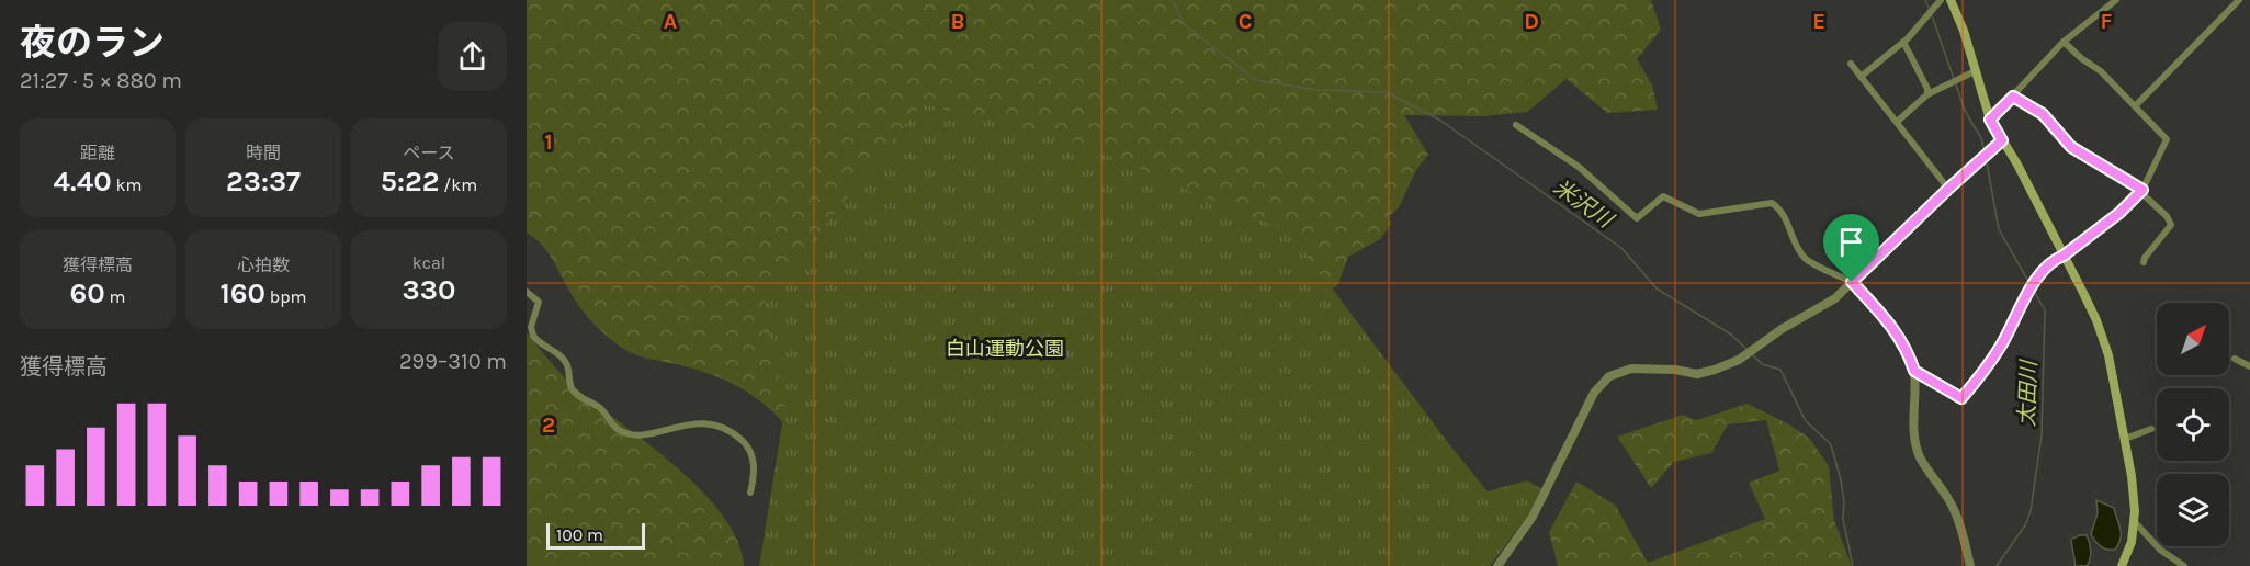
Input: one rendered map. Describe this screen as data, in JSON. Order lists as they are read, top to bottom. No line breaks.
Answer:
{"water":["米沢川","太田川"],"parks":["白山運動公園"],"scale_bar":"100 m","north":"top right","page":{"heading":["夜のラン","21:27 · 5 × 880 m"],"stats":[["距離","4.40 km"],["時間","23:37"],["ペース","5:22 /km"],["獲得標高","60 m"],["心拍数","160 bpm"],["kcal","330"]],"chart":["獲得標高","299–310 m"],"scale":"100 m"},"grid":{"columns":["A","B","C","D","E","F"],"rows":["1","2"]}}
